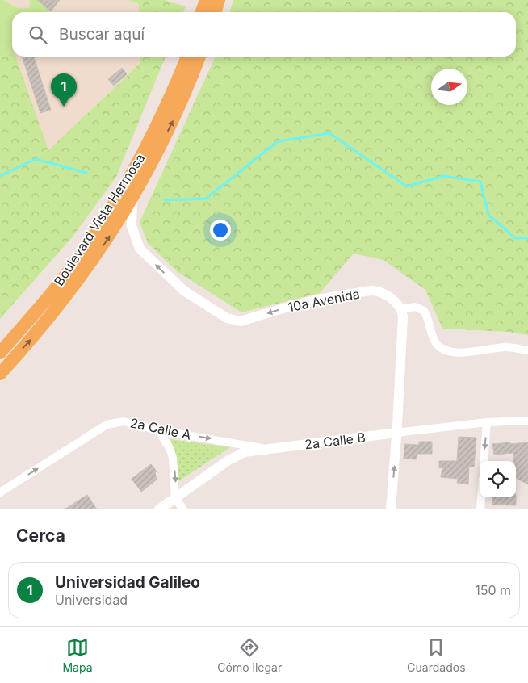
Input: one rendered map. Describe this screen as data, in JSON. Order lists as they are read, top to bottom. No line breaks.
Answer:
{"streets":{"main road":["Boulevard Vista Hermosa"],"street":["10a Avenida","2a Calle A","2a Calle B"]},"crossings":[["Boulevard Vista Hermosa","10a Avenida"],["2a Calle A","2a Calle B"]],"one_way":["10a Avenida","2a Calle A"],"north":"right","page":{"search":"Buscar aquí","pins":"1","heading":"Cerca","list":[{"mark":"1","name":"Universidad Galileo","note":"Universidad","value":"150 m"}],"nav":["Mapa","Cómo llegar","Guardados"]}}
